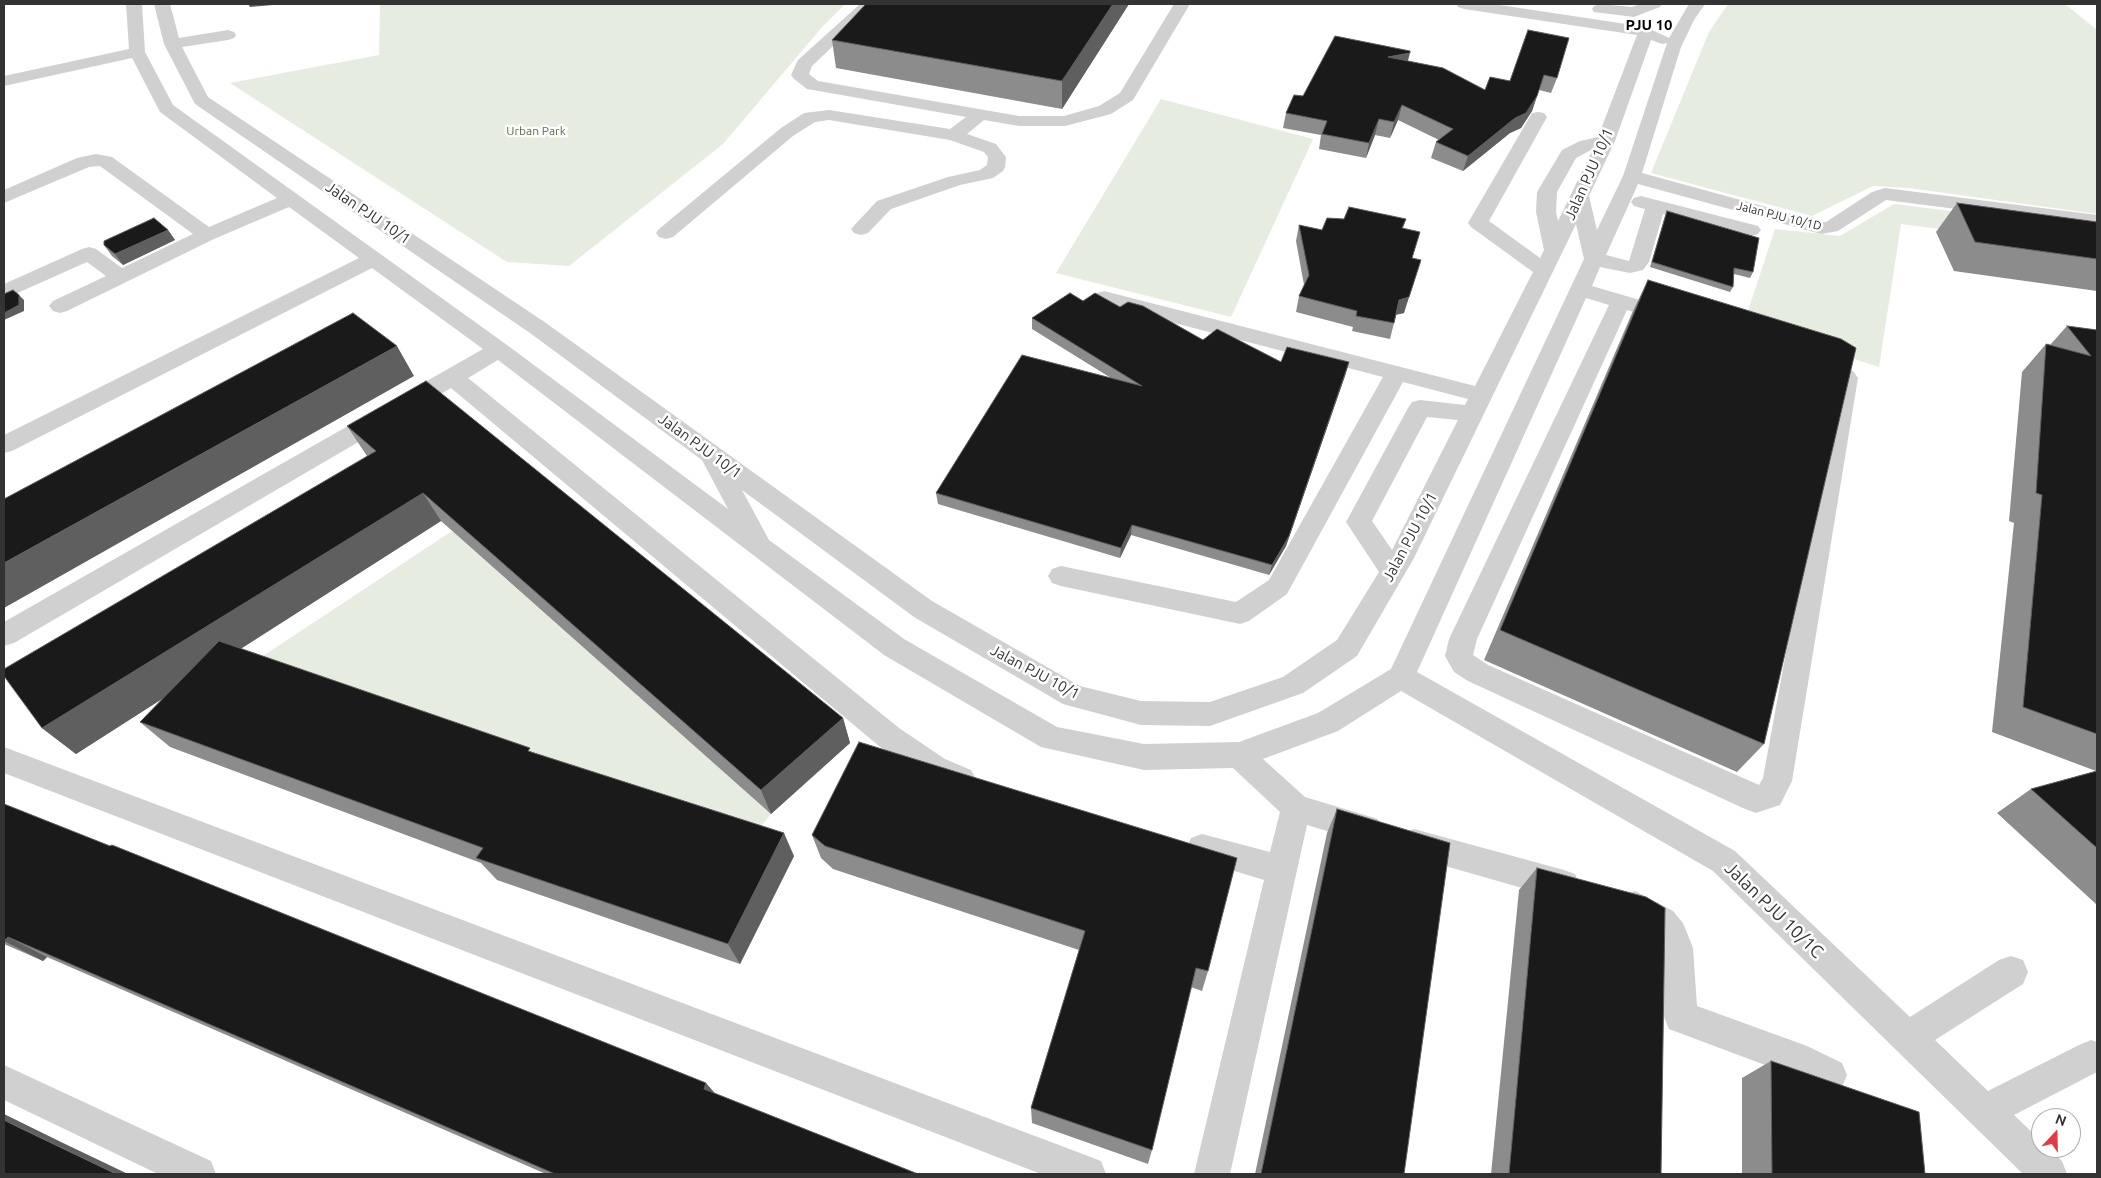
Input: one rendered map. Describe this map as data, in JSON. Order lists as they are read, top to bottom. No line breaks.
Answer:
{"streets":{"street":["Jalan PJU 10/1","Jalan PJU 10/1D","Jalan PJU 10/1C"]},"districts":["PJU 10"],"parks":["Urban Park"],"north":"top"}
